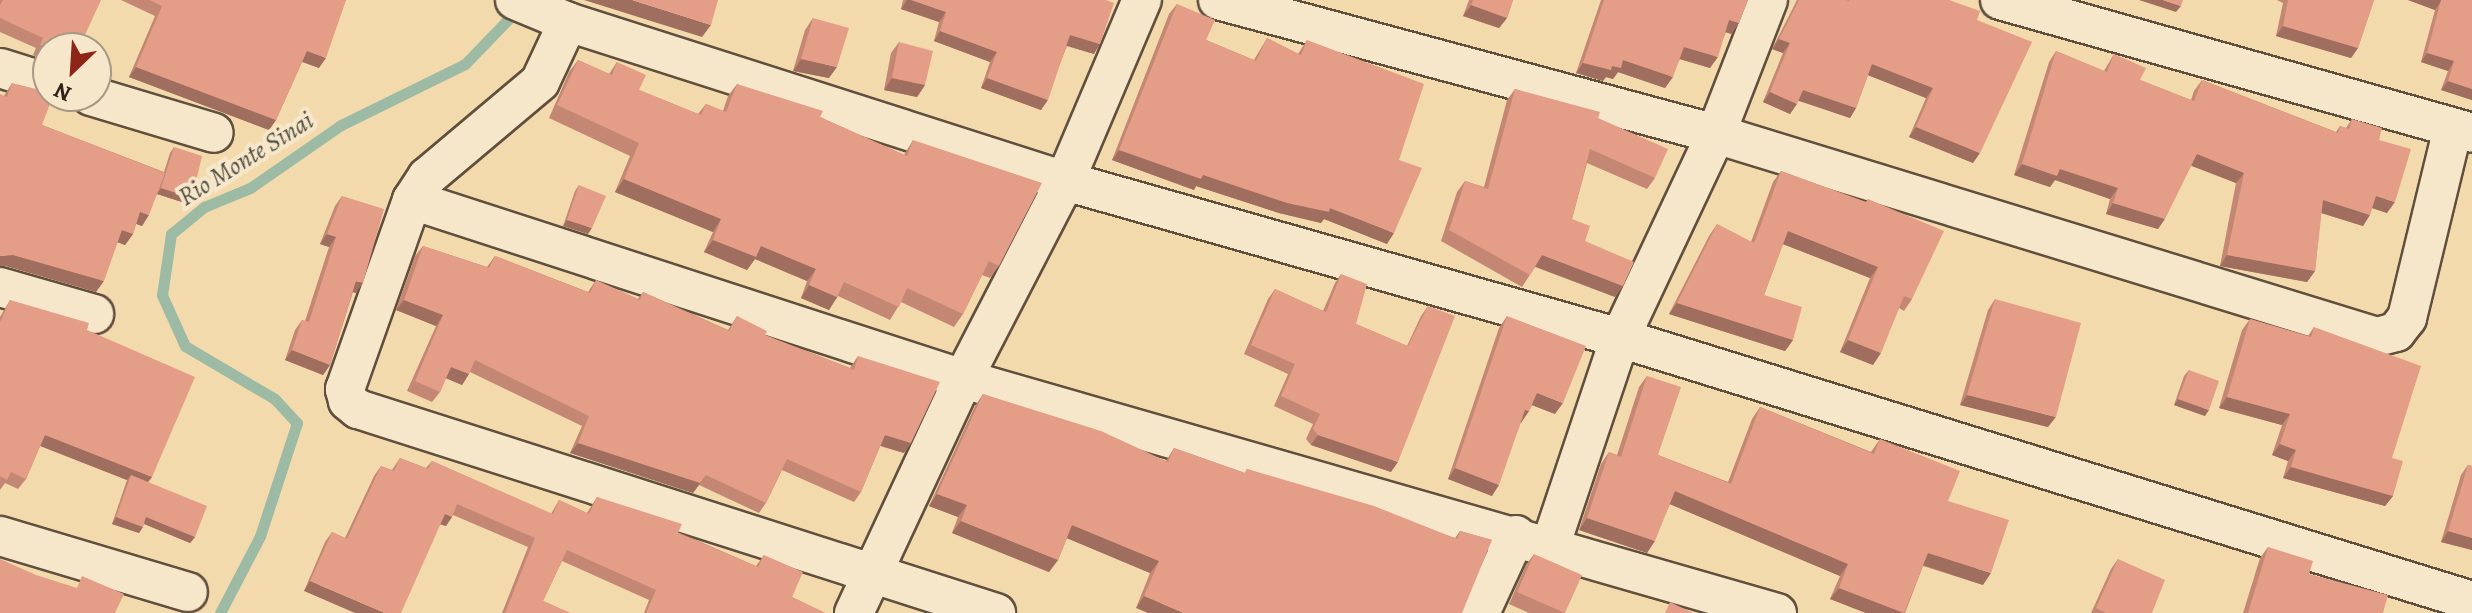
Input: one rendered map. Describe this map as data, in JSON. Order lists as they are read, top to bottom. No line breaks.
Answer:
{"water":["Rio Monte Sinai"],"north":"bottom left"}
